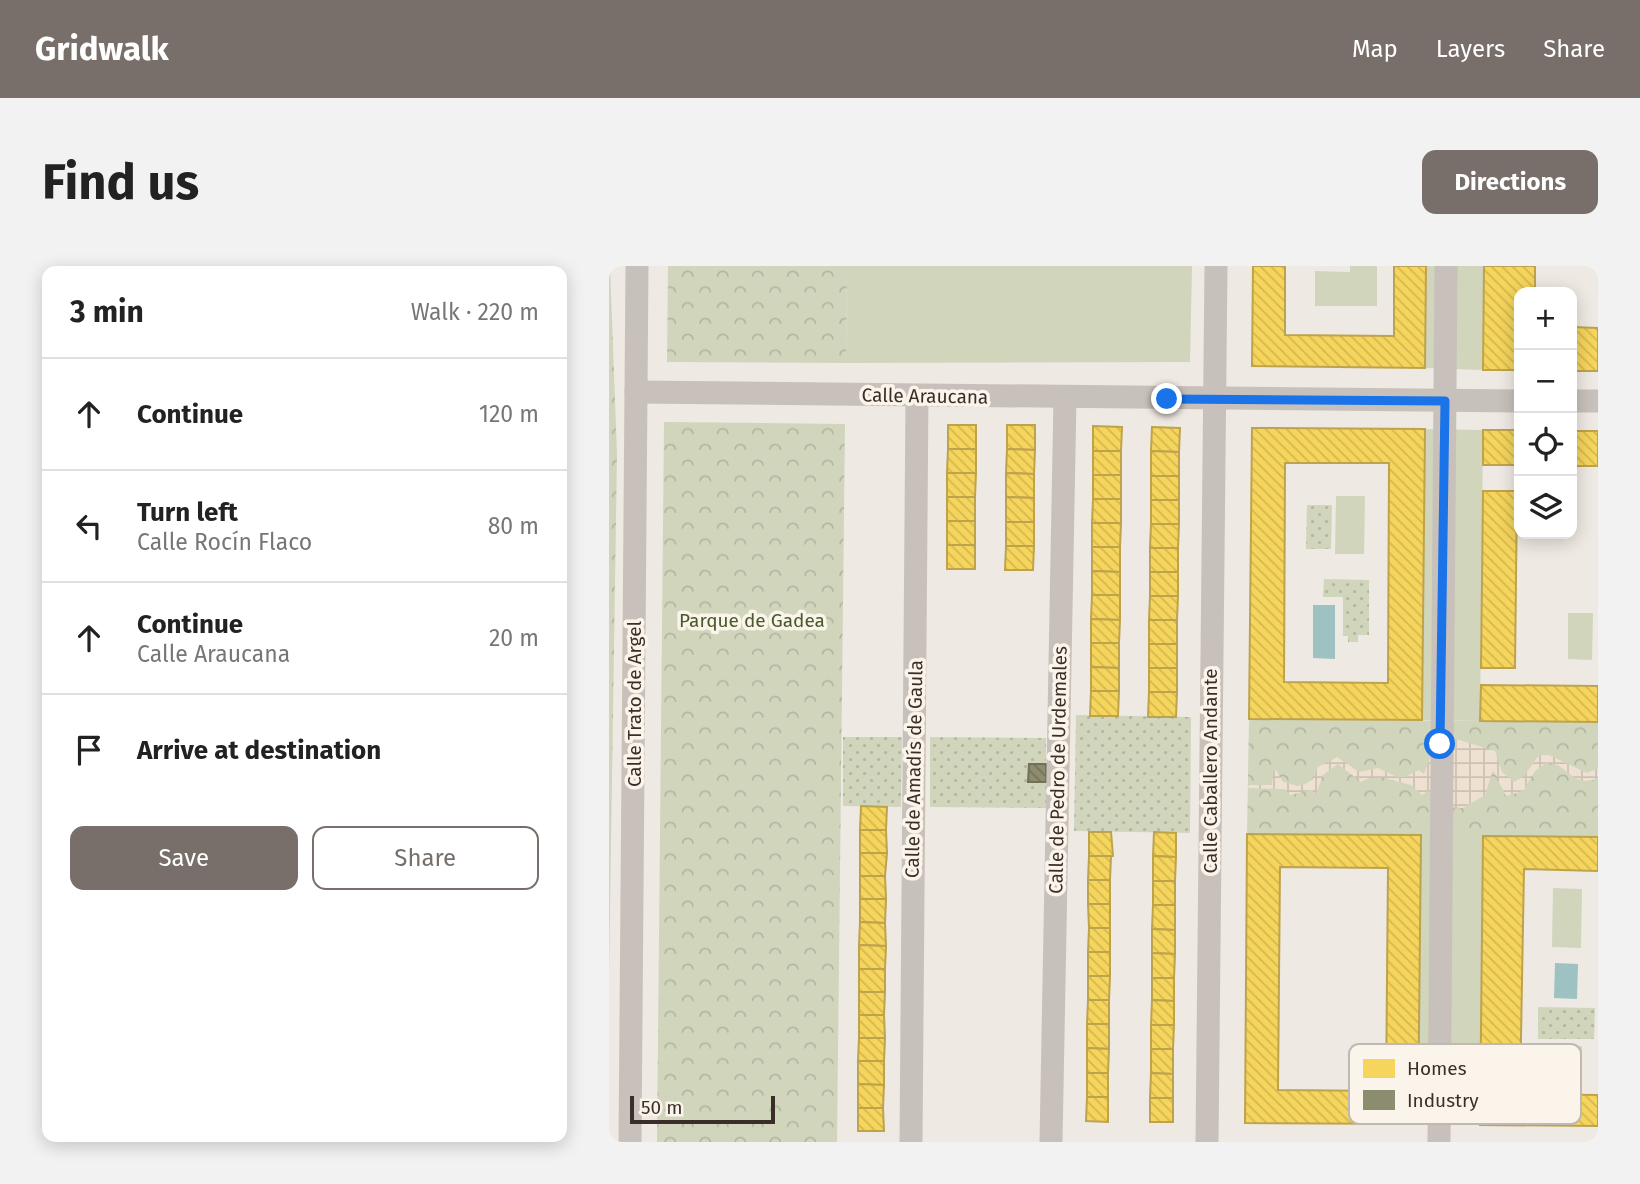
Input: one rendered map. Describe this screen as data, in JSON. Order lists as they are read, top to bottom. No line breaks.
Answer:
{"streets":{"street":["Calle Araucana","Calle Trato de Argel","Calle de Amadís de Gaula","Calle de Pedro de Urdemales","Calle Caballero Andante"]},"crossings":[["Calle Araucana","Calle Trato de Argel"],["Calle Araucana","Calle de Amadís de Gaula"],["Calle Araucana","Calle de Pedro de Urdemales"],["Calle Araucana","Calle Caballero Andante"]],"parks":["Parque de Gadea"],"legend":["Homes","Industry"],"scale_bar":"50 m","page":{"header":"Gridwalk","nav":["Map","Layers","Share"],"buttons":["Directions",["Save","Share"]],"title":"Find us","heading":["3 min","Walk · 220 m"],"map_buttons":["+","−"],"list":[["Continue","120 m"],["Turn left","Calle Rocín Flaco","80 m"],["Continue","Calle Araucana","20 m"],"Arrive at destination"],"scale":"50 m"}}
